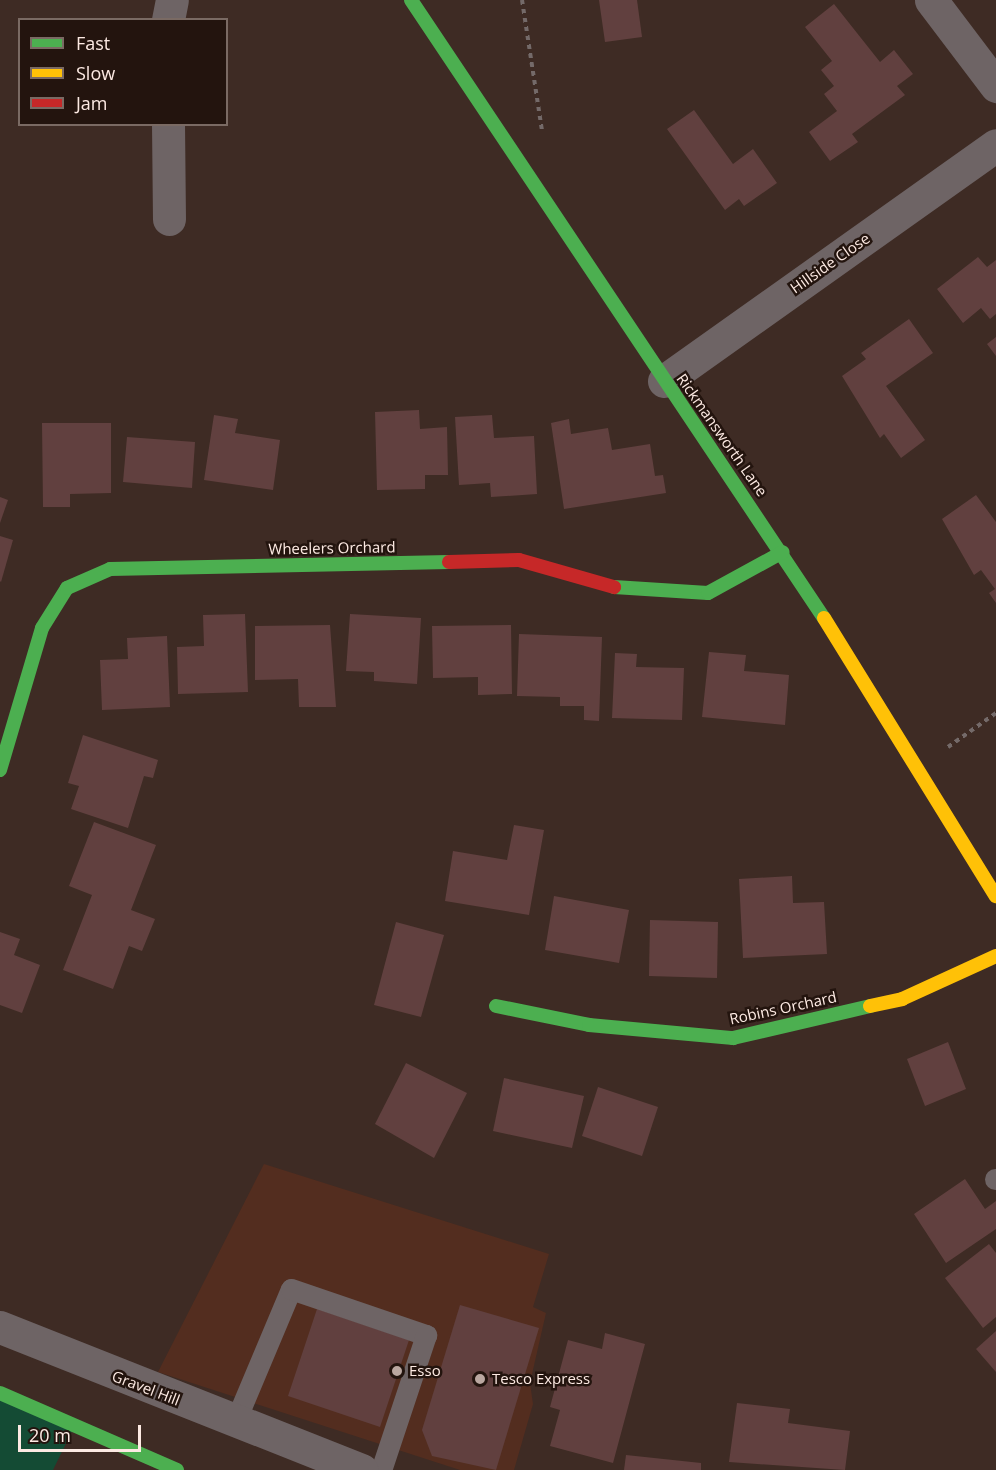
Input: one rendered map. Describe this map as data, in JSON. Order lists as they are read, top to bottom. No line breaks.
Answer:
{"streets":{"main road":["Rickmansworth Lane","Wheelers Orchard","Robins Orchard"],"street":["Hillside Close","Gravel Hill"]},"crossings":[["Hillside Close","Rickmansworth Lane"],["Rickmansworth Lane","Wheelers Orchard"]],"places":["Esso","Tesco Express"],"legend":["Fast","Slow","Jam"],"scale_bar":"20 m"}
